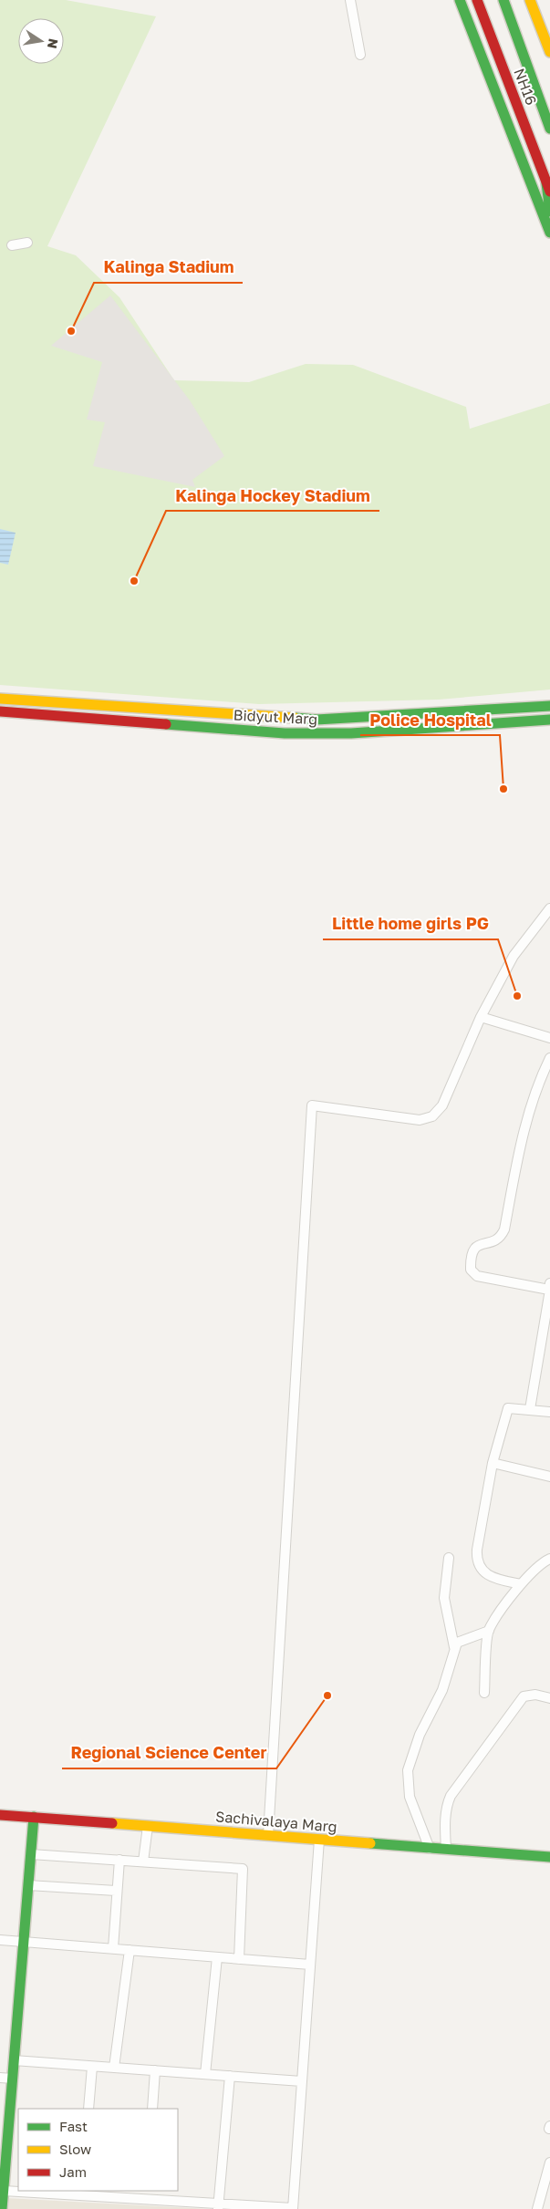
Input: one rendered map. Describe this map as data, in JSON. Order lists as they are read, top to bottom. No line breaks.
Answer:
{"streets":{"main road":["NH16","Bidyut Marg","Sachivalaya Marg"]},"places":["Kalinga Stadium","Kalinga Hockey Stadium","Police Hospital","Little home girls PG","Regional Science Center"],"legend":["Fast","Slow","Jam"],"north":"right"}
